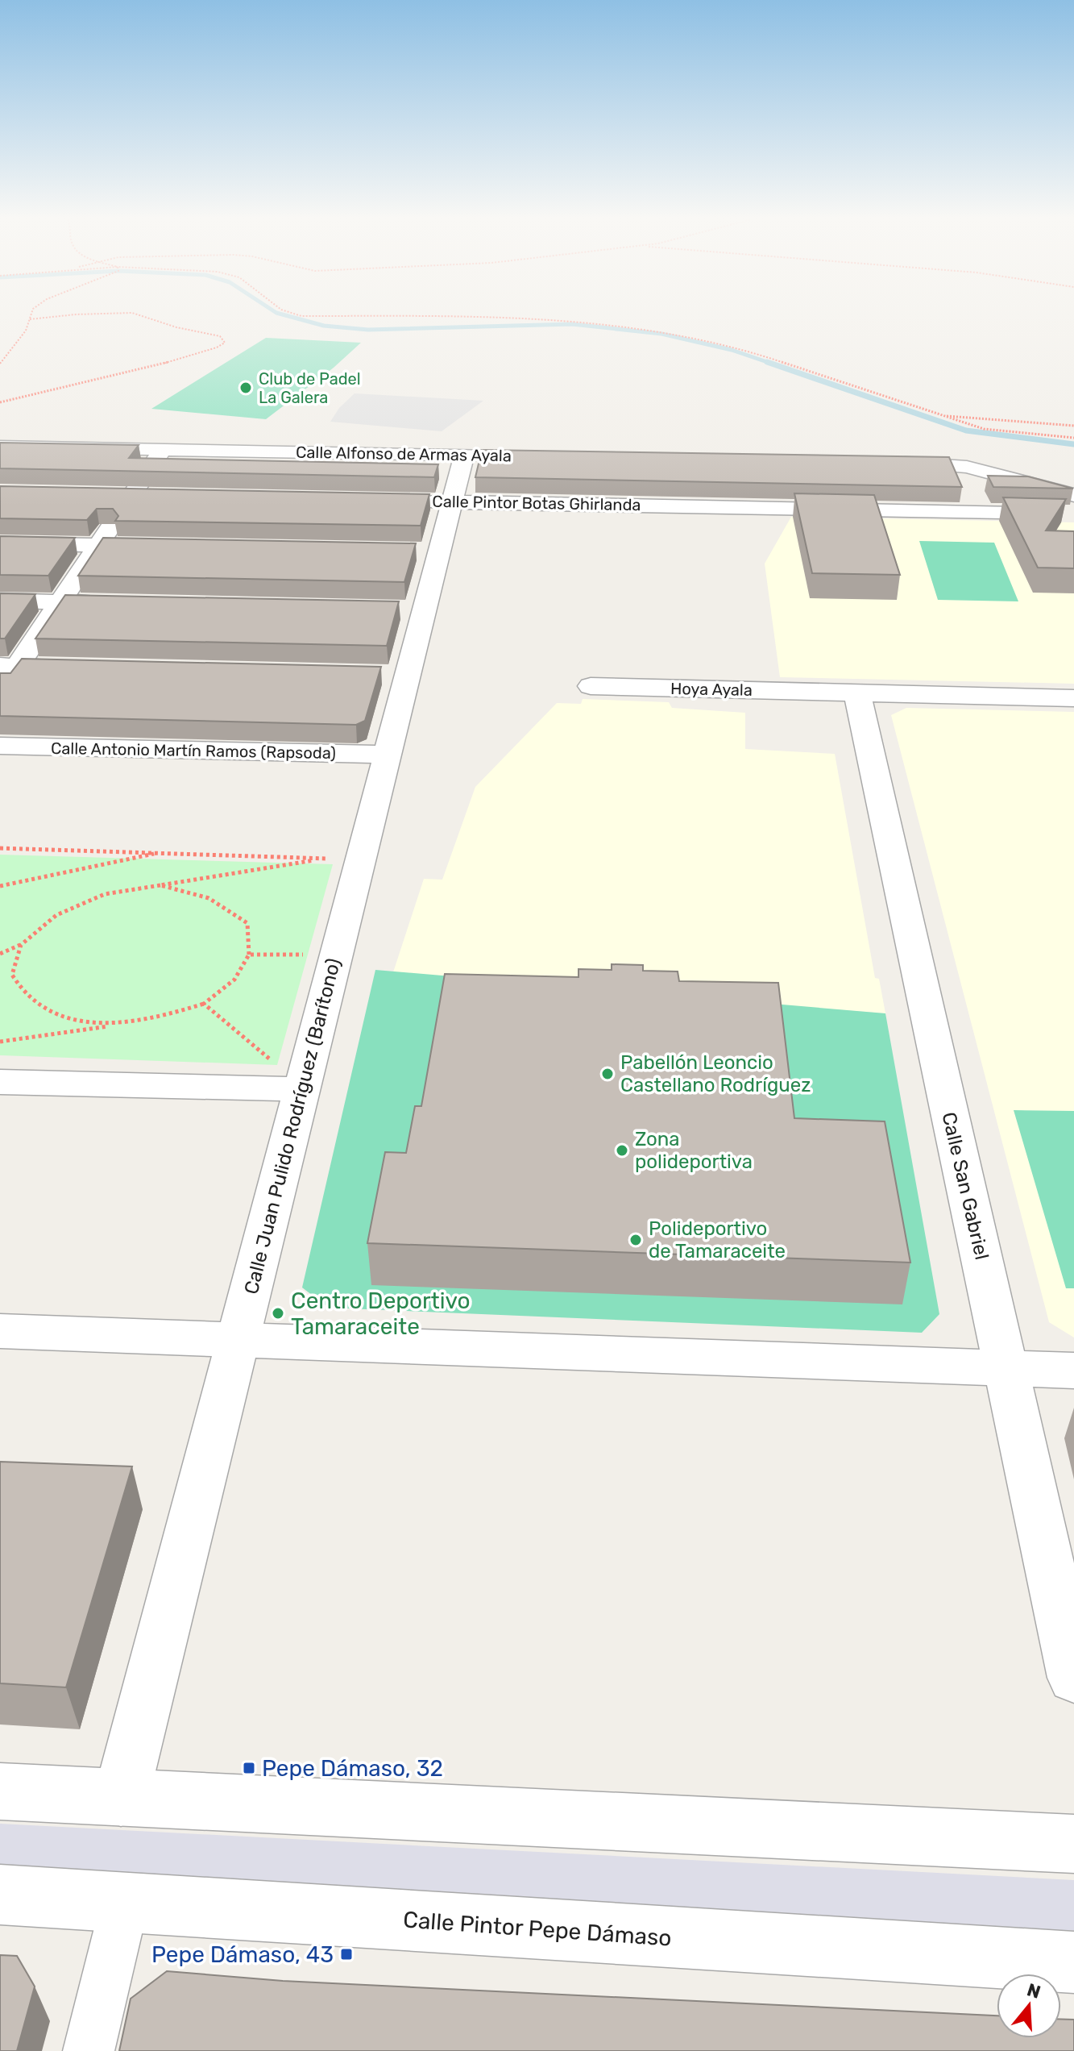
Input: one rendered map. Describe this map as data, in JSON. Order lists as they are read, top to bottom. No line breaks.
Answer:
{"streets":{"street":["Calle Alfonso de Armas Ayala","Calle Pintor Botas Ghirlanda","Hoya Ayala","Calle Antonio Martín Ramos (Rapsoda)","Calle Juan Pulido Rodríguez (Barítono)","Calle San Gabriel","Calle Pintor Pepe Dámaso"]},"crossings":[["Calle Alfonso de Armas Ayala","Calle Juan Pulido Rodríguez (Barítono)"],["Calle Pintor Botas Ghirlanda","Calle Juan Pulido Rodríguez (Barítono)"],["Hoya Ayala","Calle San Gabriel"],["Calle Antonio Martín Ramos (Rapsoda)","Calle Juan Pulido Rodríguez (Barítono)"]],"places":{"other":["Club de Padel La Galera","Pabellón Leoncio Castellano Rodríguez","Zona polideportiva","Polideportivo de Tamaraceite","Centro Deportivo Tamaraceite"],"transit":["Pepe Dámaso, 32","Pepe Dámaso, 43"]},"north":"top"}
